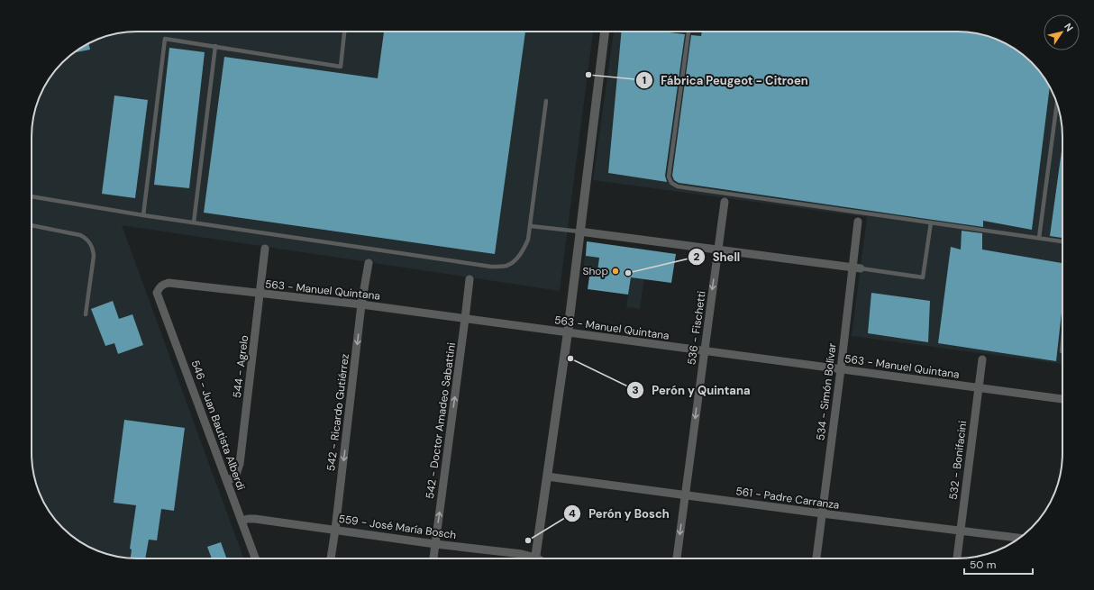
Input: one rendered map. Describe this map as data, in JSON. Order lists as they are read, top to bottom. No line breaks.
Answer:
{"streets":{"street":["563 - Manuel Quintana","536 - Fischetti","544 - Agrelo","534 - Simón Bolívar","542 - Ricardo Gutiérrez","542 - Doctor Amadeo Sabattini","546 - Juan Bautista Alberdi","532 - Bonifacini","561 - Padre Carranza","559 - José María Bosch"]},"crossings":[["563 - Manuel Quintana","536 - Fischetti"],["563 - Manuel Quintana","544 - Agrelo"],["563 - Manuel Quintana","534 - Simón Bolívar"],["563 - Manuel Quintana","542 - Ricardo Gutiérrez"],["563 - Manuel Quintana","542 - Doctor Amadeo Sabattini"],["563 - Manuel Quintana","546 - Juan Bautista Alberdi"],["563 - Manuel Quintana","532 - Bonifacini"],["536 - Fischetti","561 - Padre Carranza"],["544 - Agrelo","546 - Juan Bautista Alberdi"],["534 - Simón Bolívar","561 - Padre Carranza"],["542 - Ricardo Gutiérrez","559 - José María Bosch"],["542 - Doctor Amadeo Sabattini","559 - José María Bosch"],["546 - Juan Bautista Alberdi","559 - José María Bosch"],["532 - Bonifacini","561 - Padre Carranza"]],"one_way":["536 - Fischetti","542 - Ricardo Gutiérrez","542 - Doctor Amadeo Sabattini"],"places":["Fábrica Peugeot - Citroen","Shop","Shell","Perón y Quintana","Perón y Bosch"],"scale_bar":"50 m","north":"top right"}
